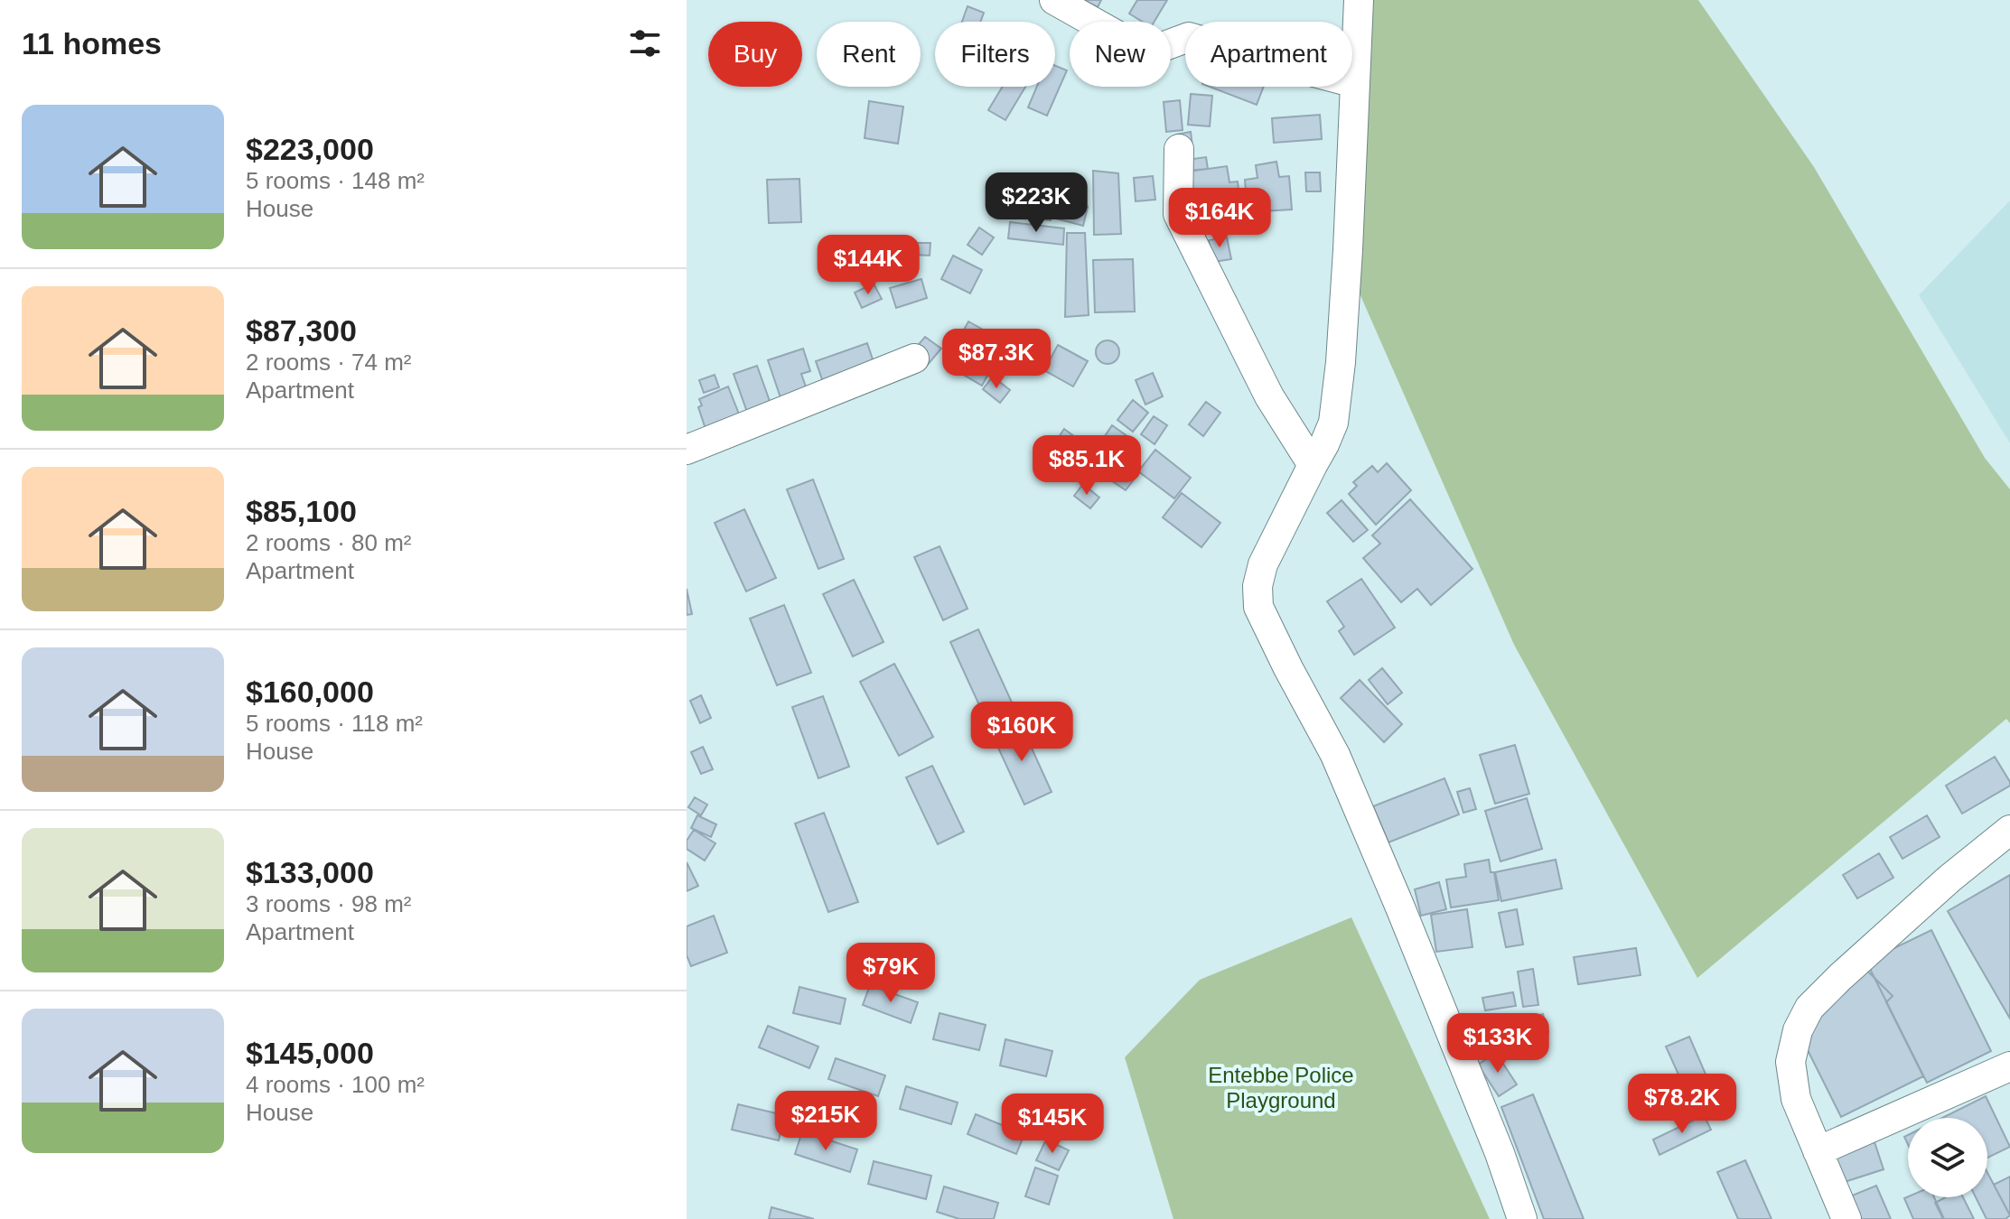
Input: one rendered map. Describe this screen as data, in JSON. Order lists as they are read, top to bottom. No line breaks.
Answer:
{"parks":["Entebbe Police Playground"],"page":{"heading":"11 homes","chip":["Buy","Rent","Filters","New","Apartment"],"list":[{"name":"$223,000","note":"5 rooms · 148 m² · House"},{"name":"$87,300","note":"2 rooms · 74 m² · Apartment"},{"name":"$85,100","note":"2 rooms · 80 m² · Apartment"},{"name":"$160,000","note":"5 rooms · 118 m² · House"},{"name":"$133,000","note":"3 rooms · 98 m² · Apartment"},{"name":"$145,000","note":"4 rooms · 100 m² · House"}],"price":["$223K","$164K","$144K","$87.3K","$85.1K","$160K","$79K","$133K","$78.2K","$215K","$145K"]}}
